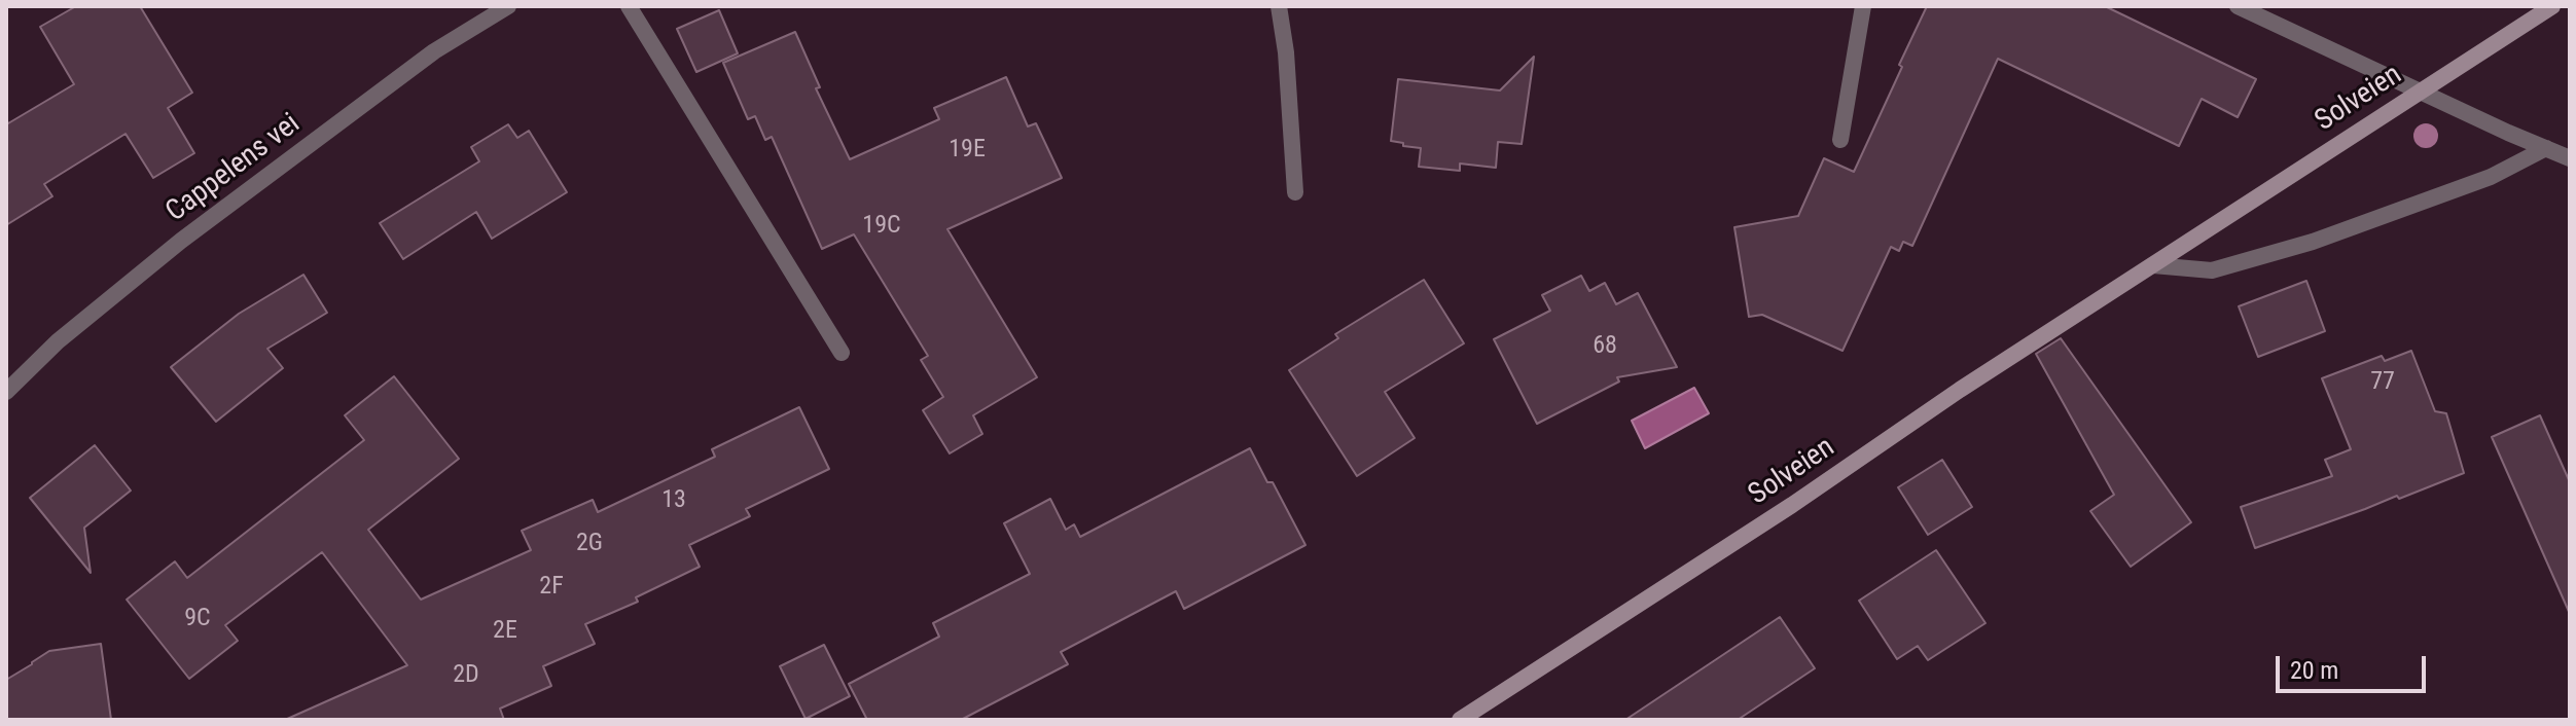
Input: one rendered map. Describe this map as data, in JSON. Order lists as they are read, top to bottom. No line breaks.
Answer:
{"streets":{"street":["Solveien","Cappelens vei"]},"house_numbers":["19E","19C","68","77","13","2G","2F","9C","2E","2D"],"scale_bar":"20 m"}
